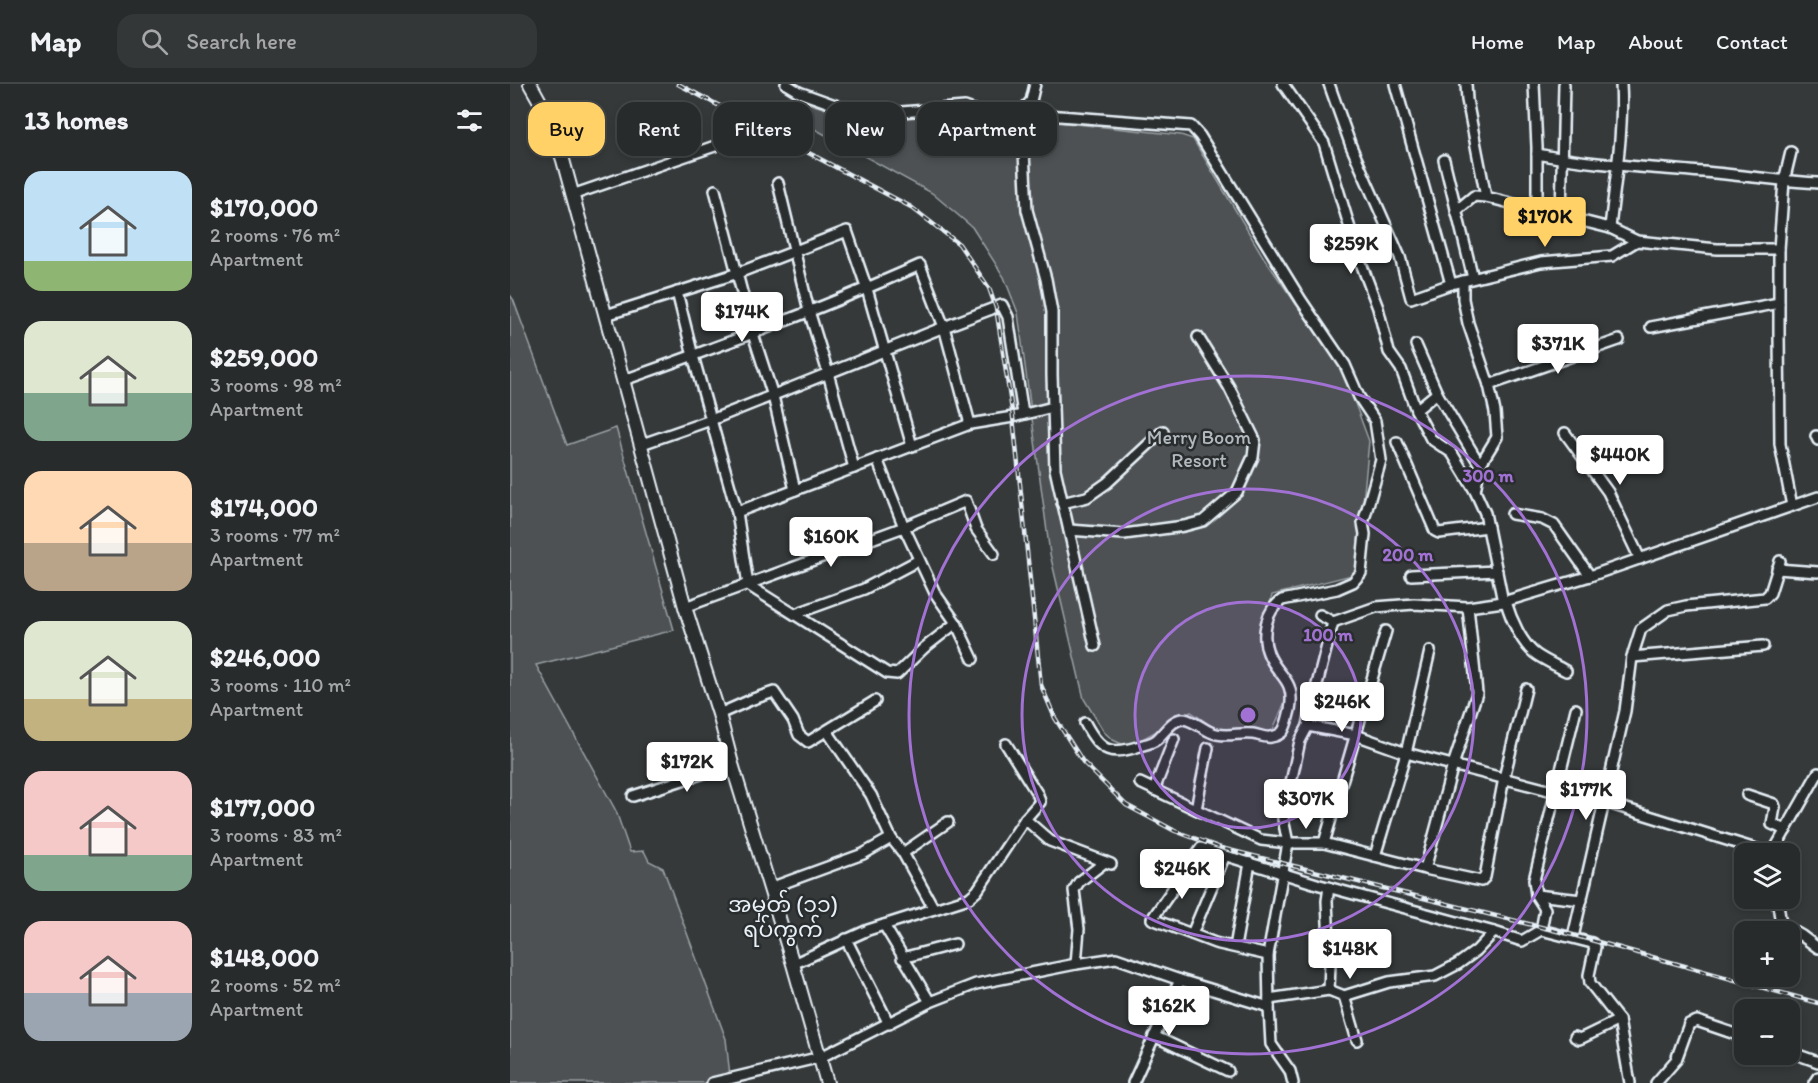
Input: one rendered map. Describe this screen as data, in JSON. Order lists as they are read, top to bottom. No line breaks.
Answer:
{"districts":["အမှတ် (၁၁) ရပ်ကွက်"],"parks":["Merry Boom Resort"],"page":{"header":"Map","search":"Search here","nav":["Home","Map","About","Contact"],"heading":"13 homes","chip":["Buy","Rent","Filters","New","Apartment"],"list":[{"name":"$170,000","note":"2 rooms · 76 m² · Apartment"},{"name":"$259,000","note":"3 rooms · 98 m² · Apartment"},{"name":"$174,000","note":"3 rooms · 77 m² · Apartment"},{"name":"$246,000","note":"3 rooms · 110 m² · Apartment"},{"name":"$177,000","note":"3 rooms · 83 m² · Apartment"},{"name":"$148,000","note":"2 rooms · 52 m² · Apartment"}],"price":["$170K","$259K","$174K","$371K","$440K","$160K","$246K","$172K","$177K","$307K","$246K","$148K","$162K"],"map_buttons":["+","−"]},"rings":["300 m","200 m","100 m"]}
